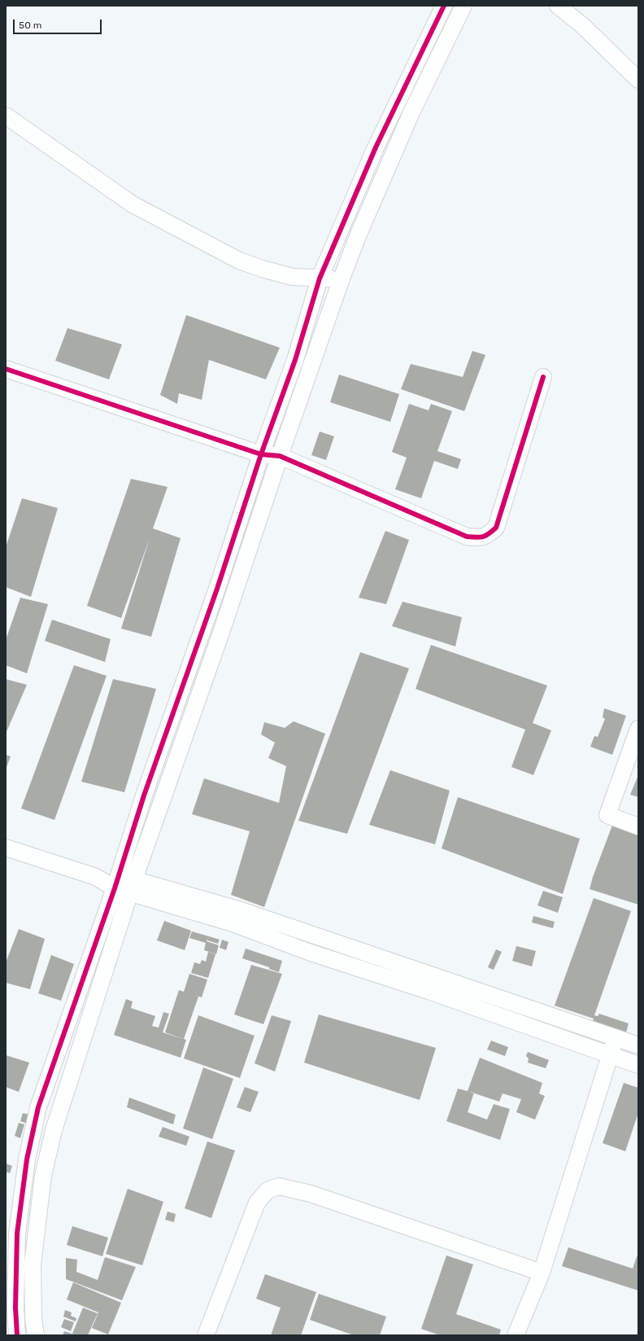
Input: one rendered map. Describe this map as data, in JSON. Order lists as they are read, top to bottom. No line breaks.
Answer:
{"scale_bar":"50 m"}
